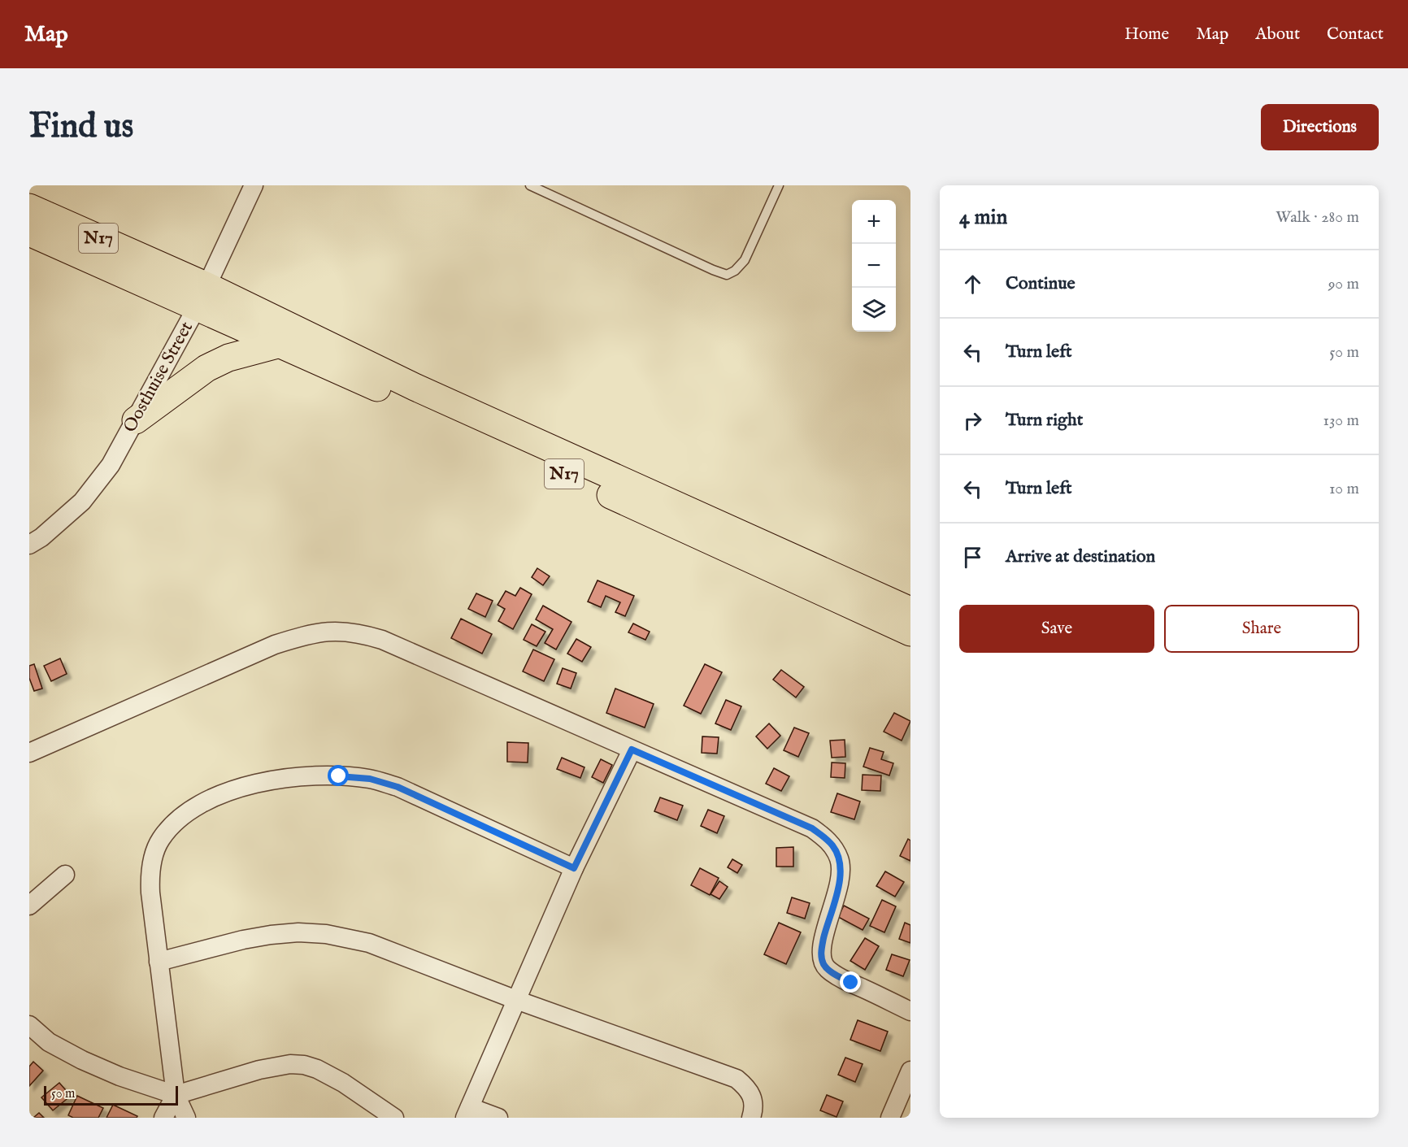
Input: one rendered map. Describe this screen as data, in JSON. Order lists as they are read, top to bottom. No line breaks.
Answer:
{"streets":{"highway":["N17"],"street":["Oosthuise Street"]},"crossings":[["N17","Oosthuise Street"]],"scale_bar":"50 m","page":{"header":"Map","nav":["Home","Map","About","Contact"],"buttons":["Directions",["Save","Share"]],"title":"Find us","heading":["4 min","Walk · 280 m"],"map_buttons":["+","−"],"list":[["Continue","90 m"],["Turn left","50 m"],["Turn right","130 m"],["Turn left","10 m"],"Arrive at destination"],"scale":"50 m"}}
